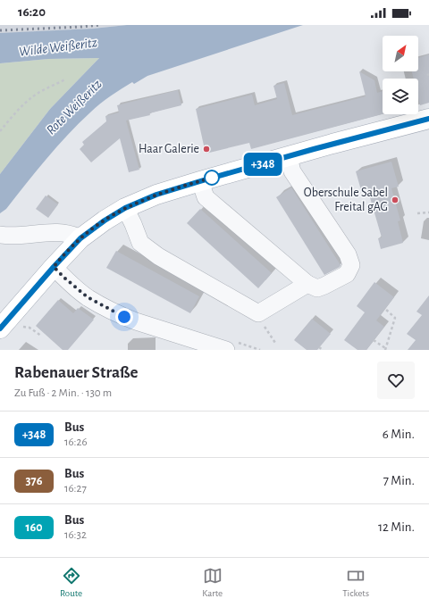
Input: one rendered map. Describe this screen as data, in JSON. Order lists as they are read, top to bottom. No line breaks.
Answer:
{"water":["Wilde Weißeritz","Rote Weißeritz"],"places":["Haar Galerie","Oberschule Sabel Freital gAG"],"lines":["bus line +348"],"north":"top right","page":{"status":"16:20","on_map":"+348","heading":["Rabenauer Straße","Zu Fuß · 2 Min. · 130 m"],"list":[{"mark":"+348","name":"Bus","note":"16:26","value":"6 Min."},{"mark":"376","name":"Bus","note":"16:27","value":"7 Min."},{"mark":"160","name":"Bus","note":"16:32","value":"12 Min."}],"tabs":["Route","Karte","Tickets"]}}
